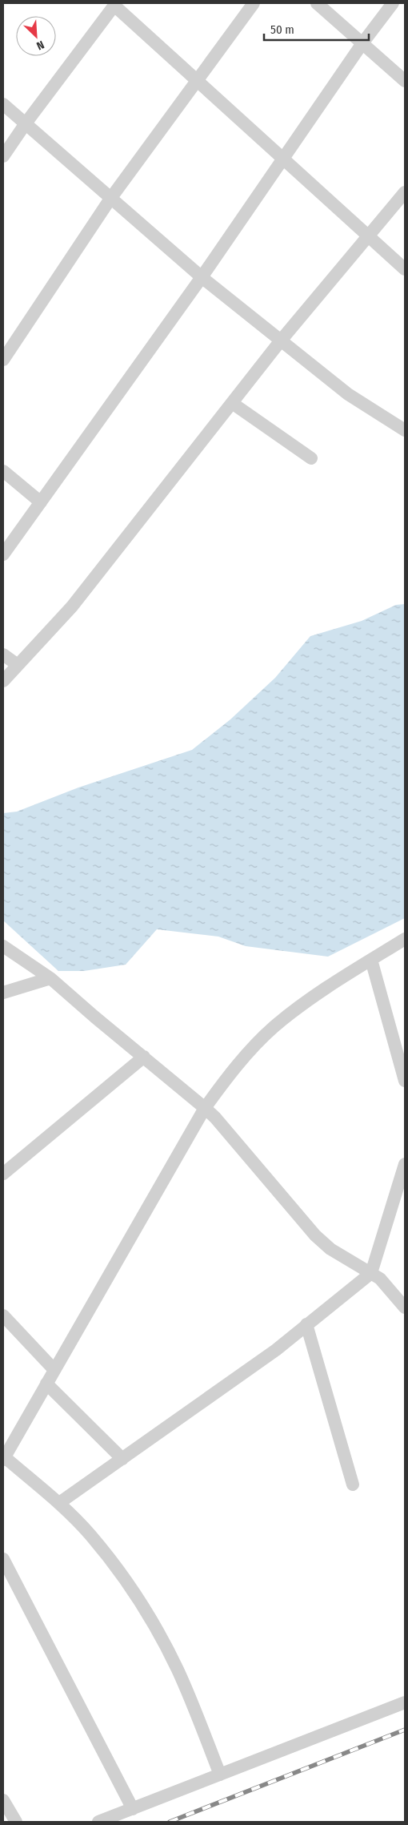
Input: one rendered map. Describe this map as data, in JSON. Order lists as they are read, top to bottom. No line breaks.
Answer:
{"scale_bar":"50 m","north":"bottom right"}
